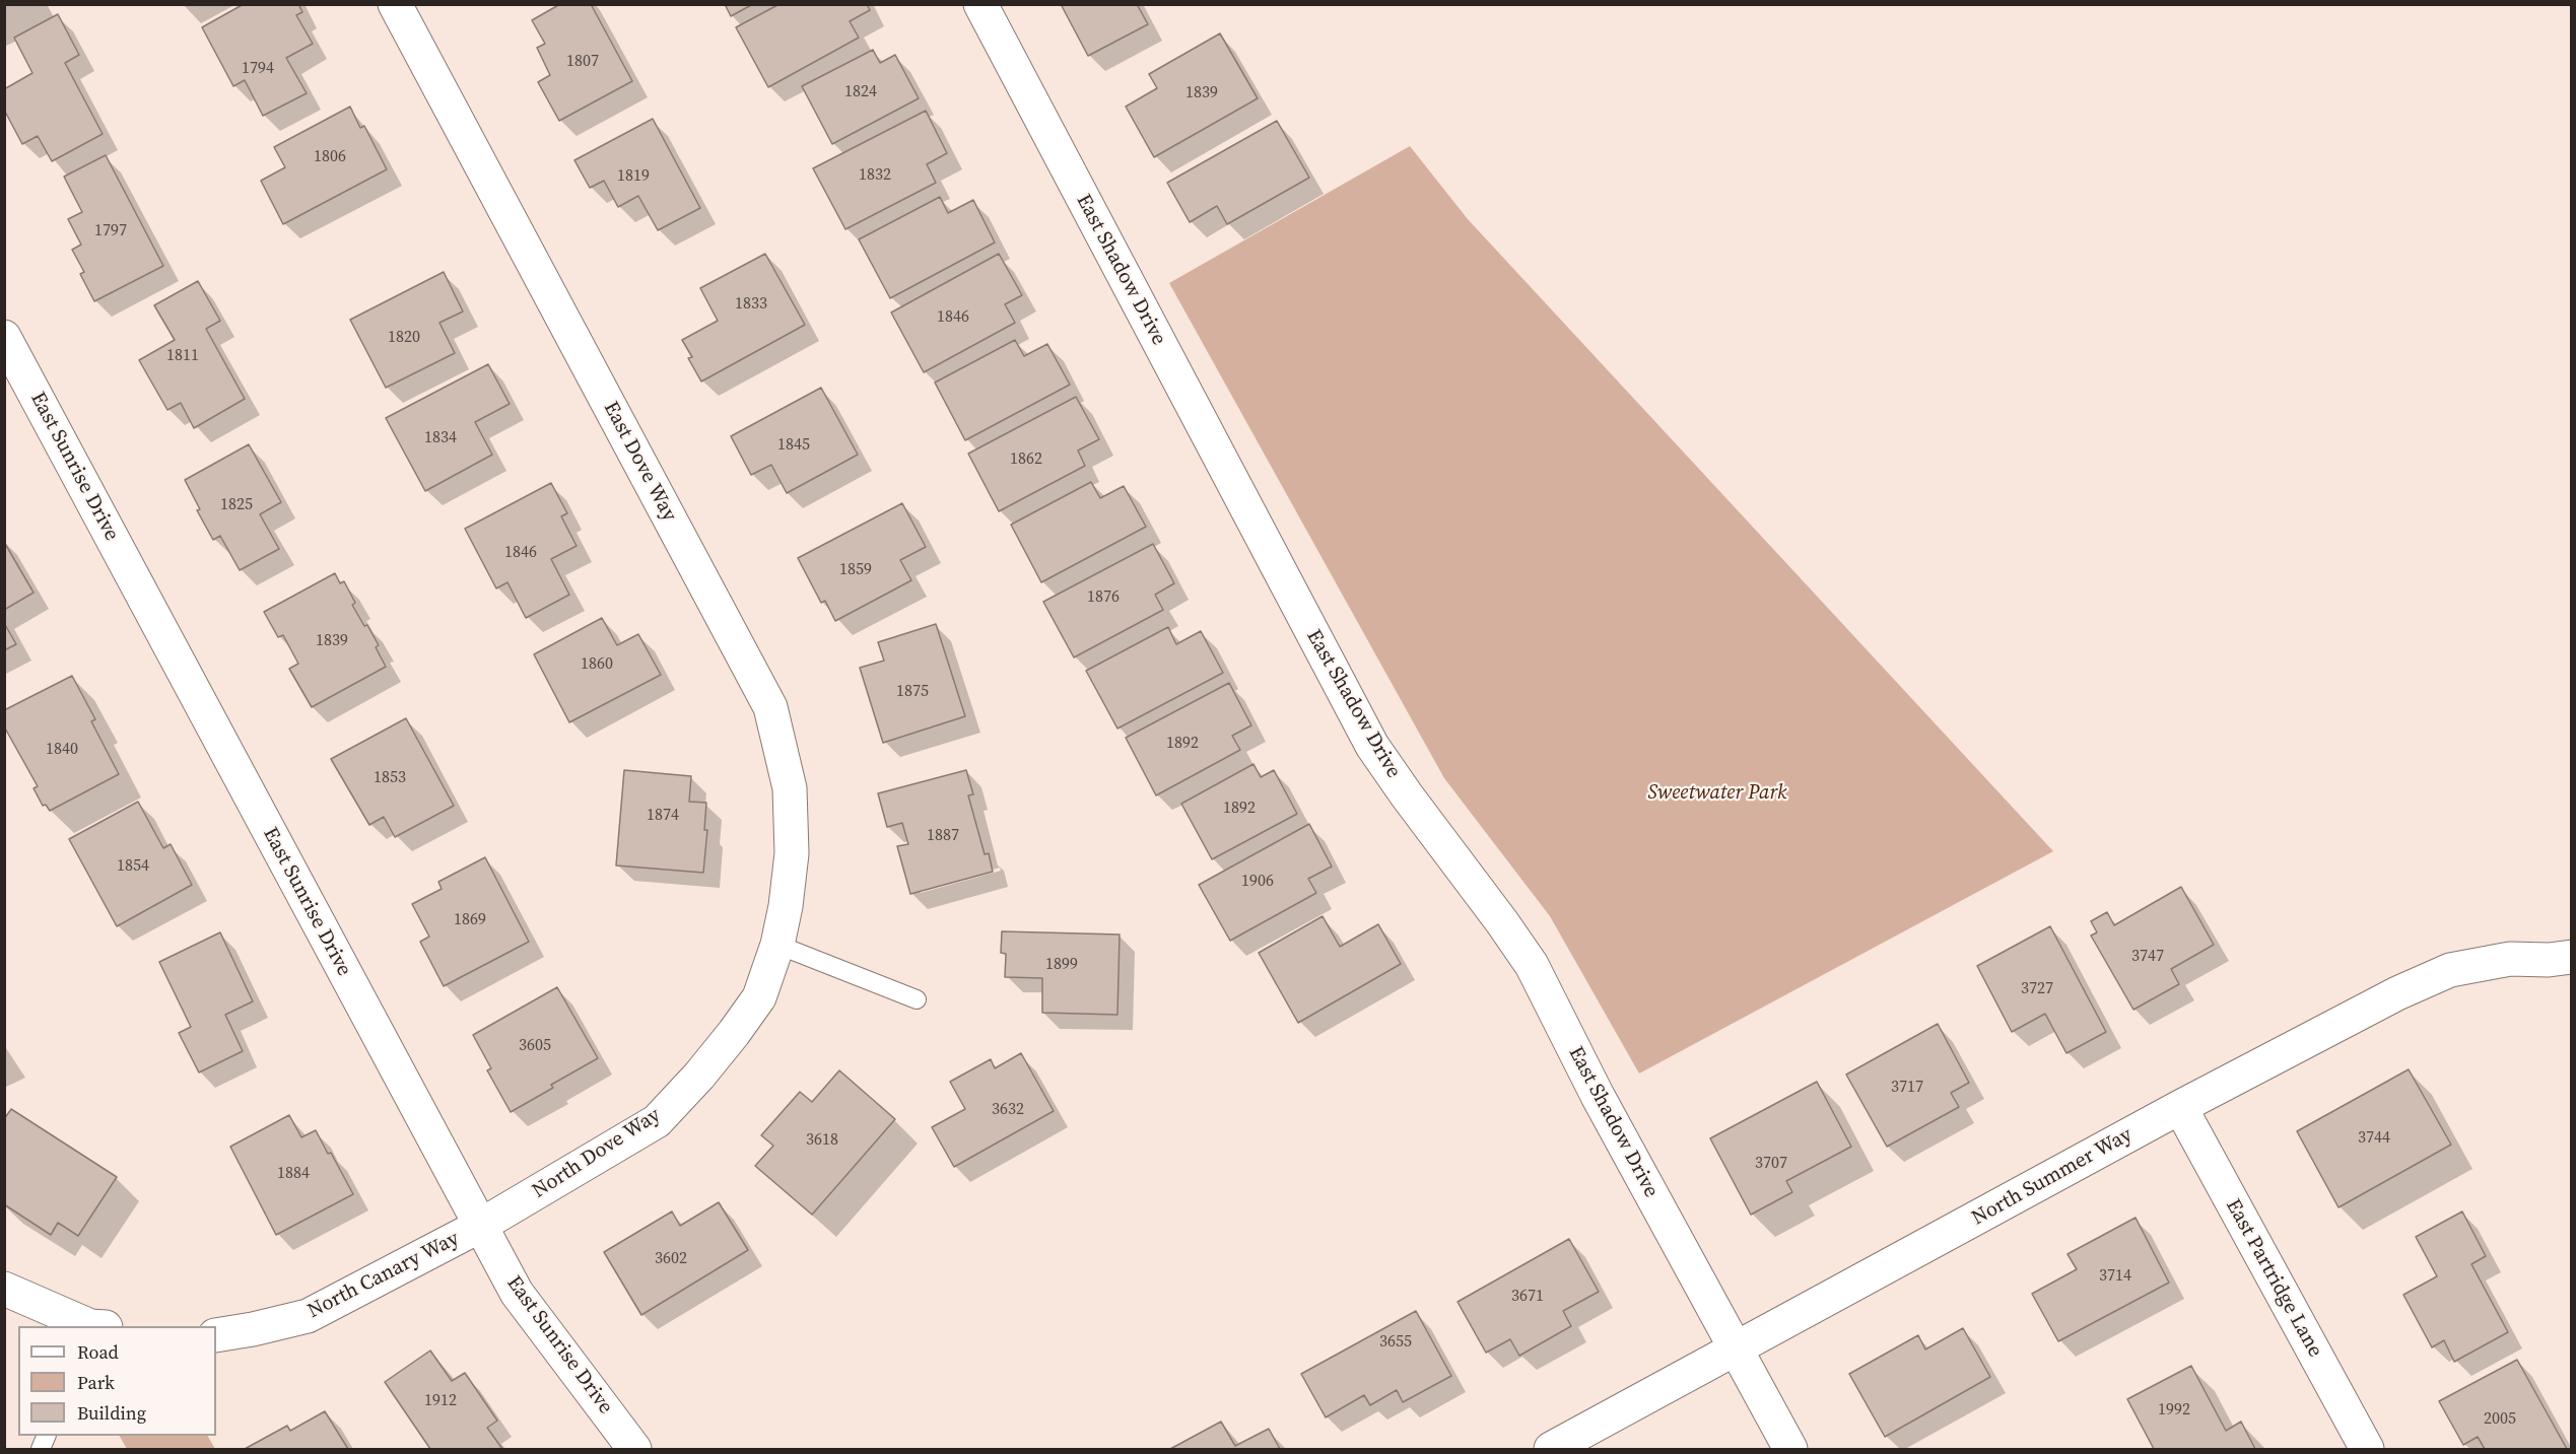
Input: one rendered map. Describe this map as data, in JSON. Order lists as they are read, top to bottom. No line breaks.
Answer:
{"streets":{"street":["East Shadow Drive","East Dove Way","East Sunrise Drive","North Dove Way","North Summer Way","North Canary Way","East Partridge Lane"]},"crossings":[["East Shadow Drive","North Summer Way"],["East Dove Way","North Dove Way"],["East Sunrise Drive","North Dove Way"],["East Sunrise Drive","North Canary Way"],["North Dove Way","North Canary Way"],["North Summer Way","East Partridge Lane"]],"parks":["Sweetwater Park"],"house_numbers":["1807","1794","1824","1839","1806","1832","1819","1797","1833","1846","1820","1811","1834","1845","1862","1825","1846","1859","1876","1839","1860","1875","1892","1840","1853","1892","1874","1887","1854","1906","1869","3747","1899","3727","3605","3717","3632","3744","3618","3707","1884","3602","3714","3671","3655","1912","1992","2005"],"legend":["Road","Park","Building"]}
